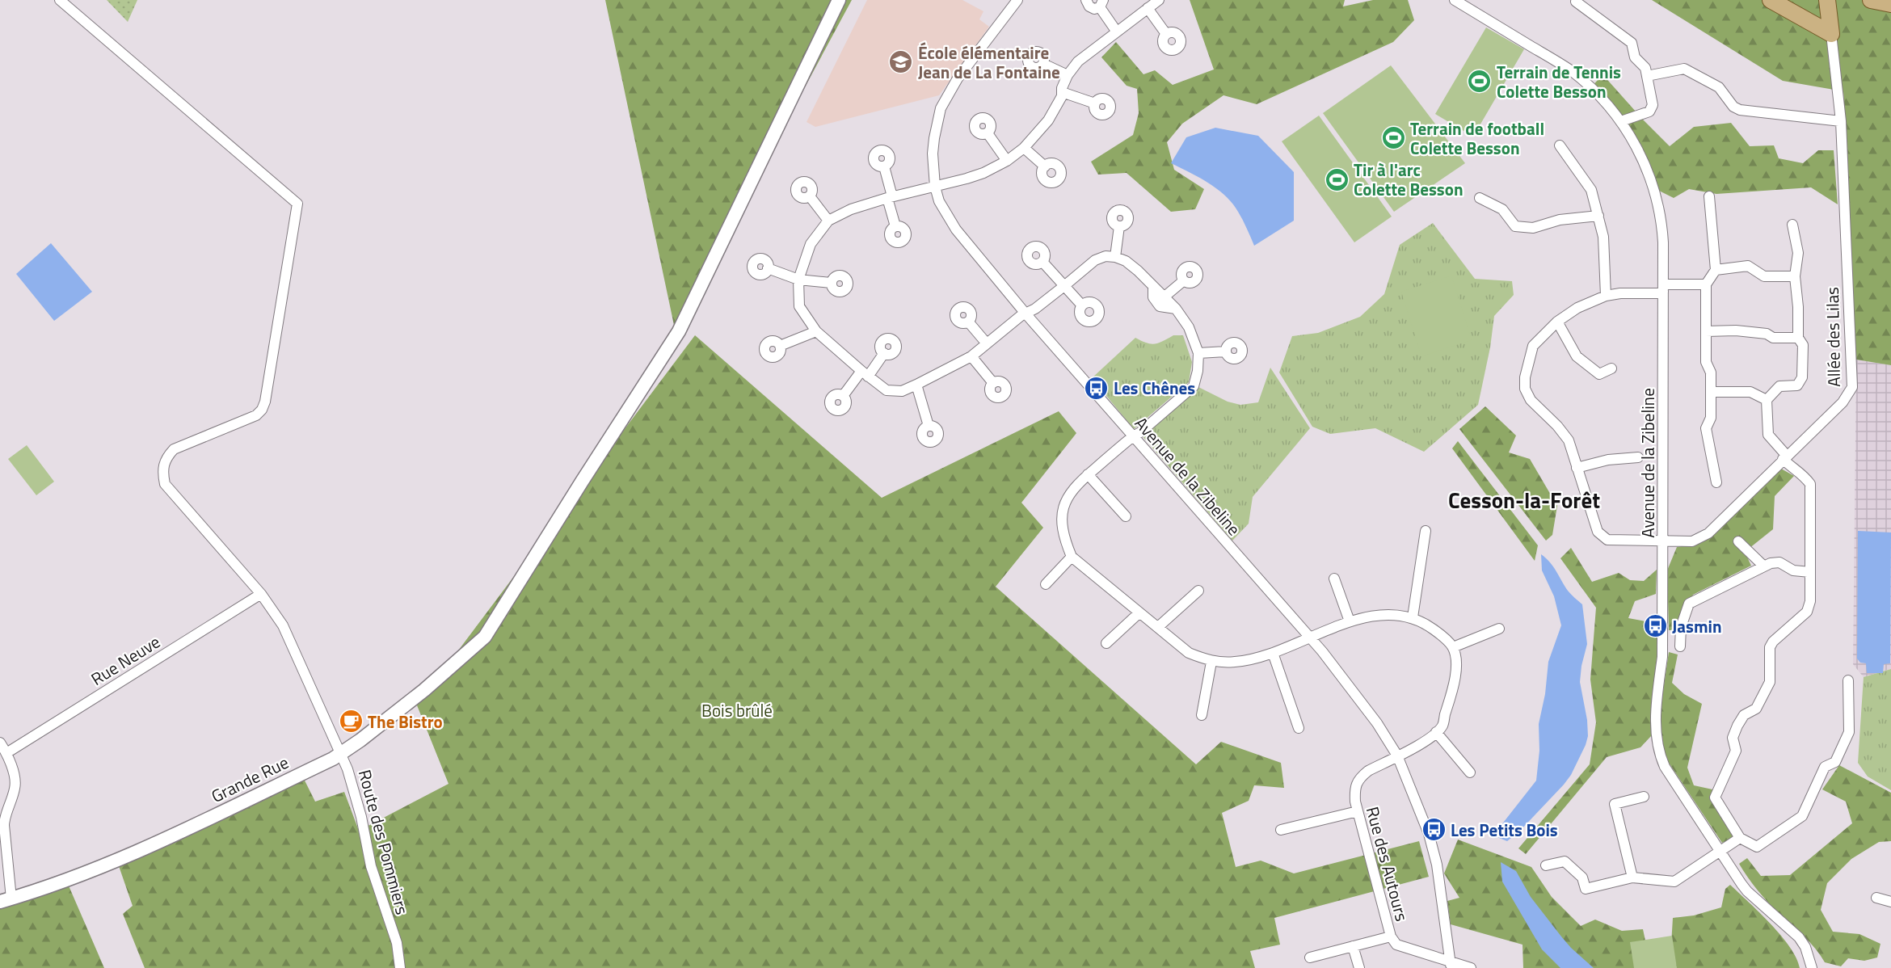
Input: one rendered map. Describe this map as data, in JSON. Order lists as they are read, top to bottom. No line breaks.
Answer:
{"streets":{"main road":["Grande Rue"],"street":["Allée des Lilas","Avenue de la Zibeline","Rue Neuve","Route des Pommiers","Rue des Autours"]},"crossings":[["Allée des Lilas","Avenue de la Zibeline"],["Avenue de la Zibeline","Rue des Autours"],["Rue Neuve","Route des Pommiers"],["Grande Rue","Route des Pommiers"]],"districts":["Cesson-la-Forêt"],"parks":["Bois brûlé"],"places":{"school or university":["École élémentaire Jean de La Fontaine"],"sports":["Terrain de Tennis Colette Besson","Terrain de football Colette Besson","Tir à l'arc Colette Besson"],"bus stop":["Les Chênes","Jasmin","Les Petits Bois"],"cafe":["The Bistro"]}}
